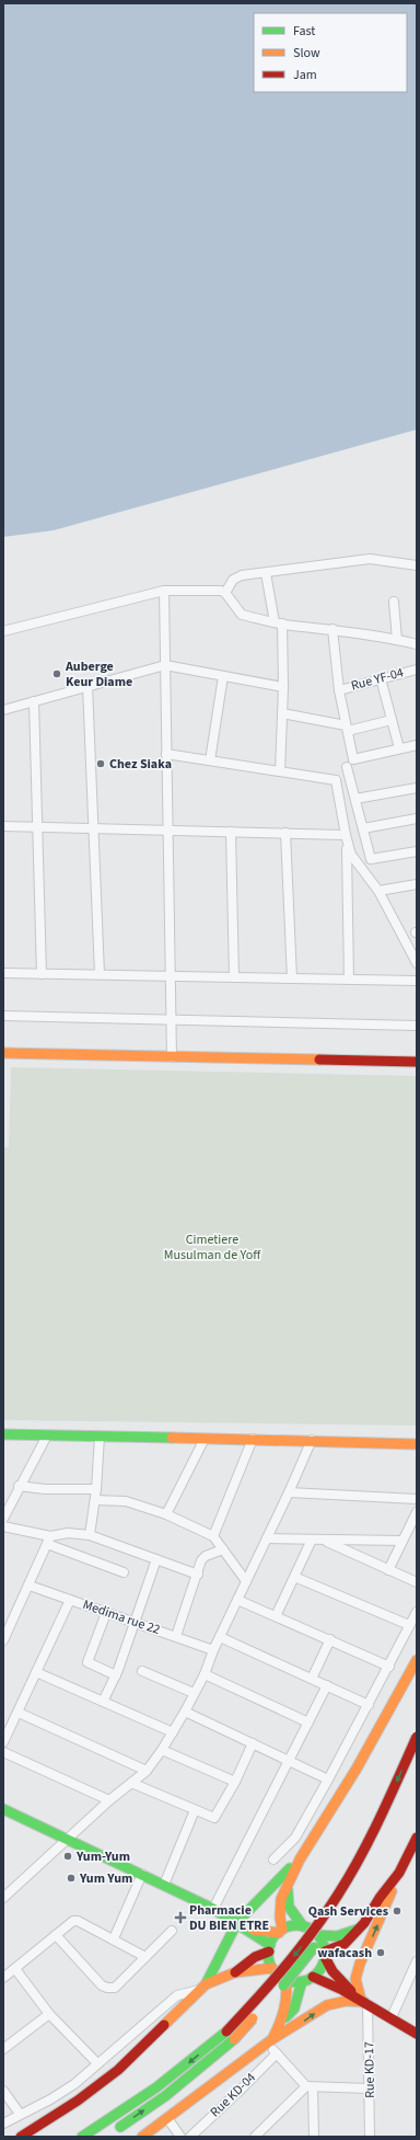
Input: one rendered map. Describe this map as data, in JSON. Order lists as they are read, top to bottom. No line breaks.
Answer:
{"streets":{"street":["Rue YF-04","Medima rue 22","Rue KD-17","Rue KD-04"]},"parks":["Cimetiere Musulman de Yoff"],"places":{"other":["Auberge Keur Diame","Chez Siaka","Yum-Yum","Yum Yum","Qash Services","wafacash"],"health":["Pharmacie DU BIEN ETRE"]},"legend":["Fast","Slow","Jam"]}
